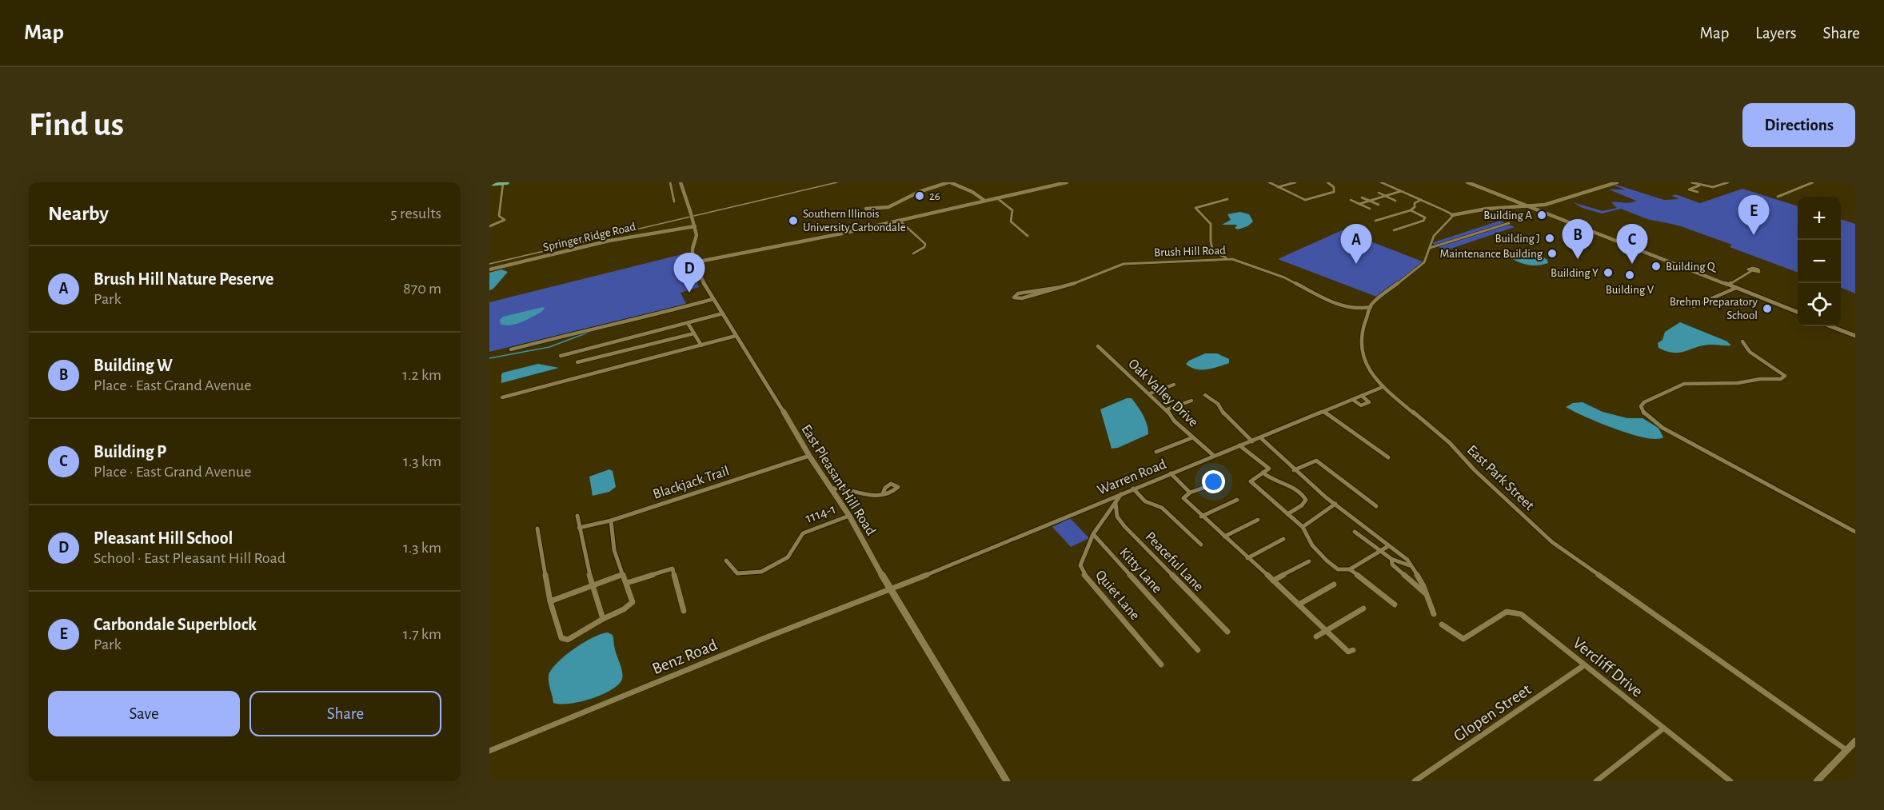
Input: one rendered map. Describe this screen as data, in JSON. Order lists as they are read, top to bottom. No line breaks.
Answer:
{"streets":{"street":["Springer Ridge Road","Brush Hill Road","Oak Valley Drive","Warren Road","East Park Street","East Pleasant Hill Road","Blackjack Trail","1114-1","Peaceful Lane","Kitty Lane","Quiet Lane","Benz Road","Vercliff Drive","Glopen Street"]},"crossings":[["Springer Ridge Road","East Pleasant Hill Road"],["Brush Hill Road","East Park Street"],["Oak Valley Drive","Warren Road"],["Warren Road","East Park Street"],["Warren Road","East Pleasant Hill Road"],["Warren Road","Benz Road"],["East Pleasant Hill Road","Blackjack Trail"],["East Pleasant Hill Road","1114-1"],["East Pleasant Hill Road","Benz Road"],["Kitty Lane","Quiet Lane"],["Vercliff Drive","Glopen Street"]],"places":["26","Building A","Southern Illinois University Carbondale","Building J","Maintenance Building","Building Q","Building Y","Building V","Brehm Preparatory School"],"page":{"header":"Map","nav":["Map","Layers","Share"],"buttons":["Directions",["Save","Share"]],"title":"Find us","heading":["Nearby","5 results"],"pins":["E","B","A","C","D"],"map_buttons":["+","−"],"list":[{"mark":"A","name":"Brush Hill Nature Peserve","note":"Park","value":"870 m"},{"mark":"B","name":"Building W","note":"Place · East Grand Avenue","value":"1.2 km"},{"mark":"C","name":"Building P","note":"Place · East Grand Avenue","value":"1.3 km"},{"mark":"D","name":"Pleasant Hill School","note":"School · East Pleasant Hill Road","value":"1.3 km"},{"mark":"E","name":"Carbondale Superblock","note":"Park","value":"1.7 km"}]}}
